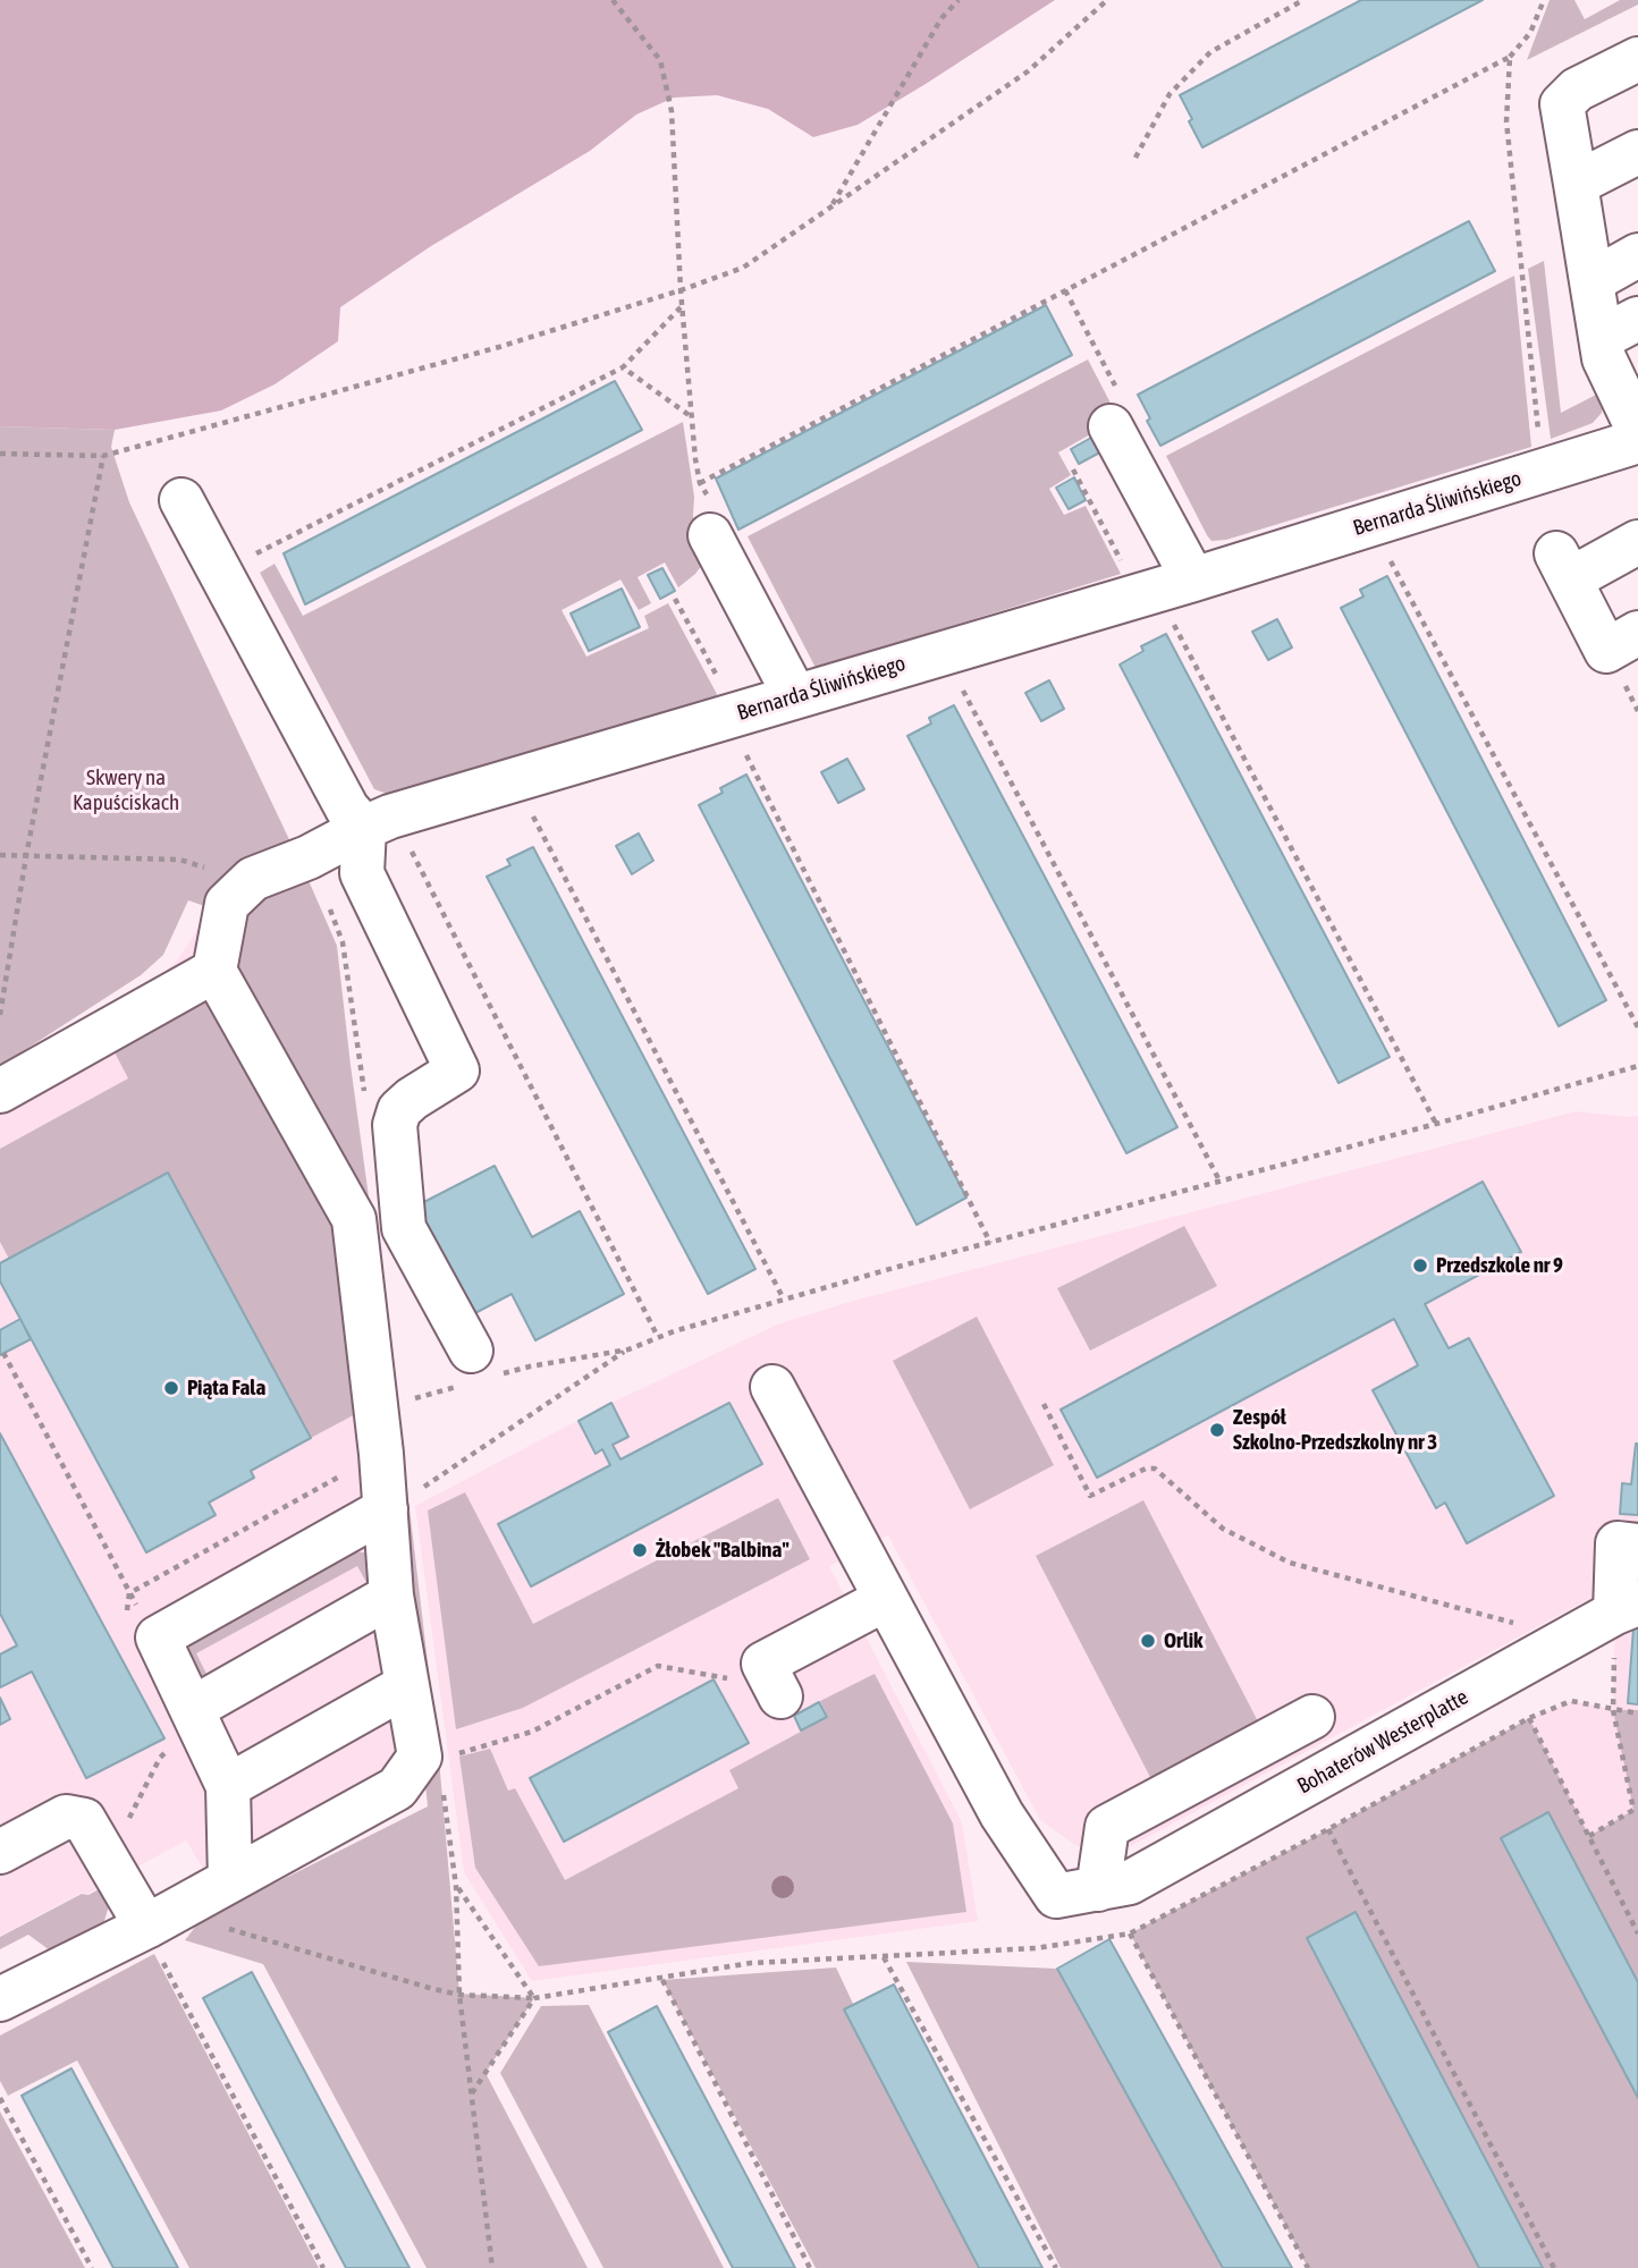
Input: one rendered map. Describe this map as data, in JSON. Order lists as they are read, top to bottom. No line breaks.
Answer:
{"streets":{"street":["Bernarda Śliwińskiego","Bohaterów Westerplatte"]},"parks":["Skwery na Kapuściskach"],"places":["Przedszkole nr 9","Piąta Fala","Zespół Szkolno-Przedszkolny nr 3","Żłobek \"Balbina\"","Orlik"]}
